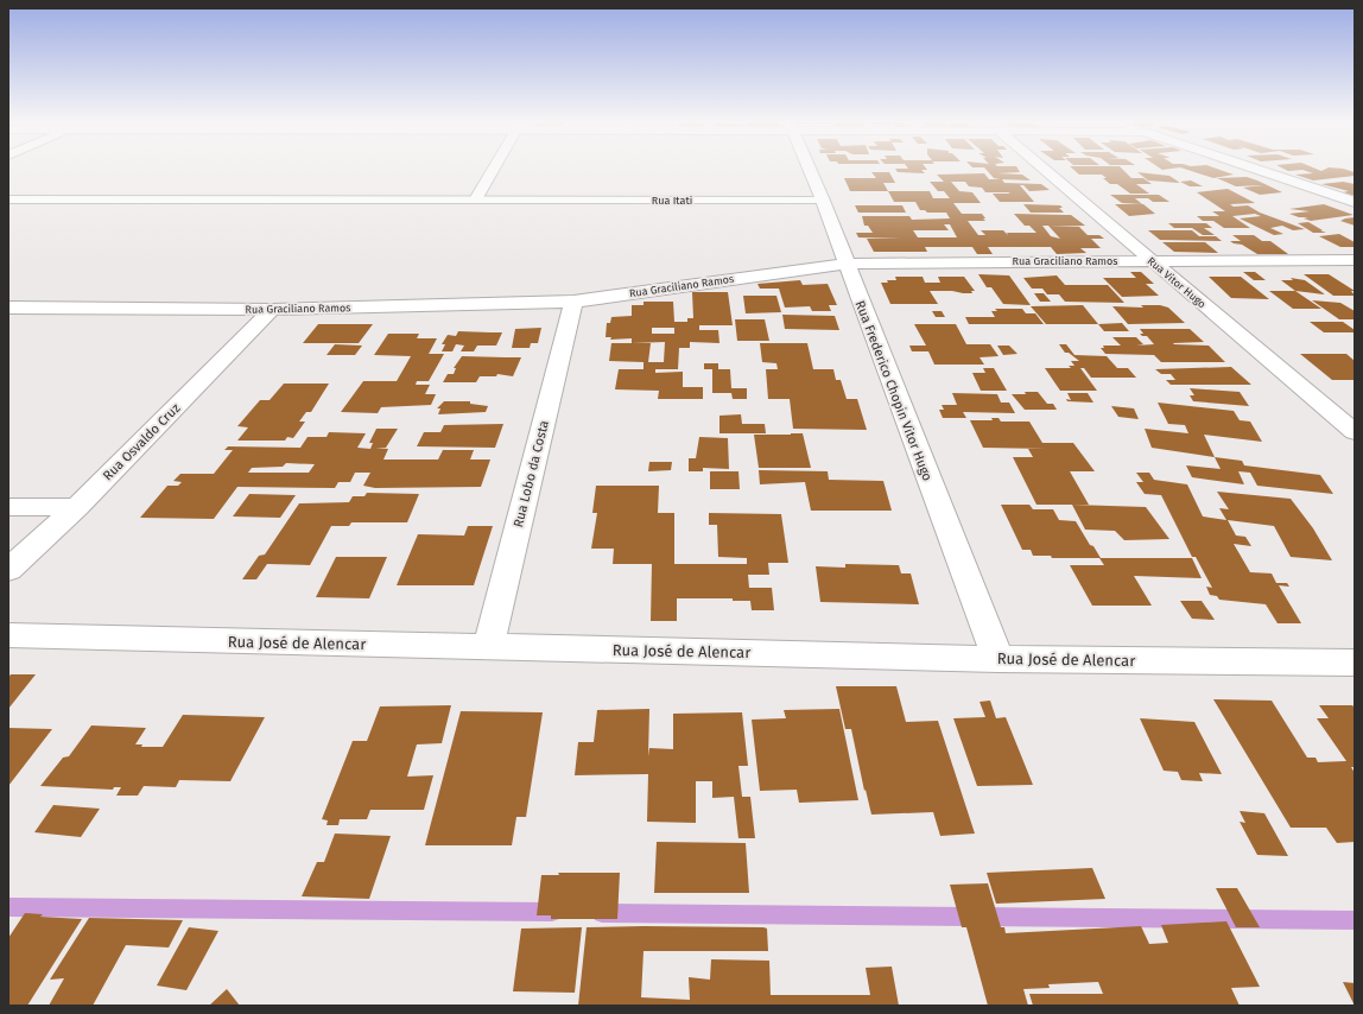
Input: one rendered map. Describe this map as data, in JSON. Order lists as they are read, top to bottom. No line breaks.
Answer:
{"streets":{"street":["Rua Itati","Rua Graciliano Ramos","Rua Vitor Hugo","Rua Frederico Chopin Vitor Hugo","Rua Osvaldo Cruz","Rua Lobo da Costa","Rua José de Alencar"]},"crossings":[["Rua Itati","Rua Frederico Chopin Vitor Hugo"],["Rua Graciliano Ramos","Rua Vitor Hugo"],["Rua Graciliano Ramos","Rua Frederico Chopin Vitor Hugo"],["Rua Graciliano Ramos","Rua Osvaldo Cruz"],["Rua Graciliano Ramos","Rua Lobo da Costa"],["Rua Frederico Chopin Vitor Hugo","Rua José de Alencar"],["Rua Lobo da Costa","Rua José de Alencar"]]}
